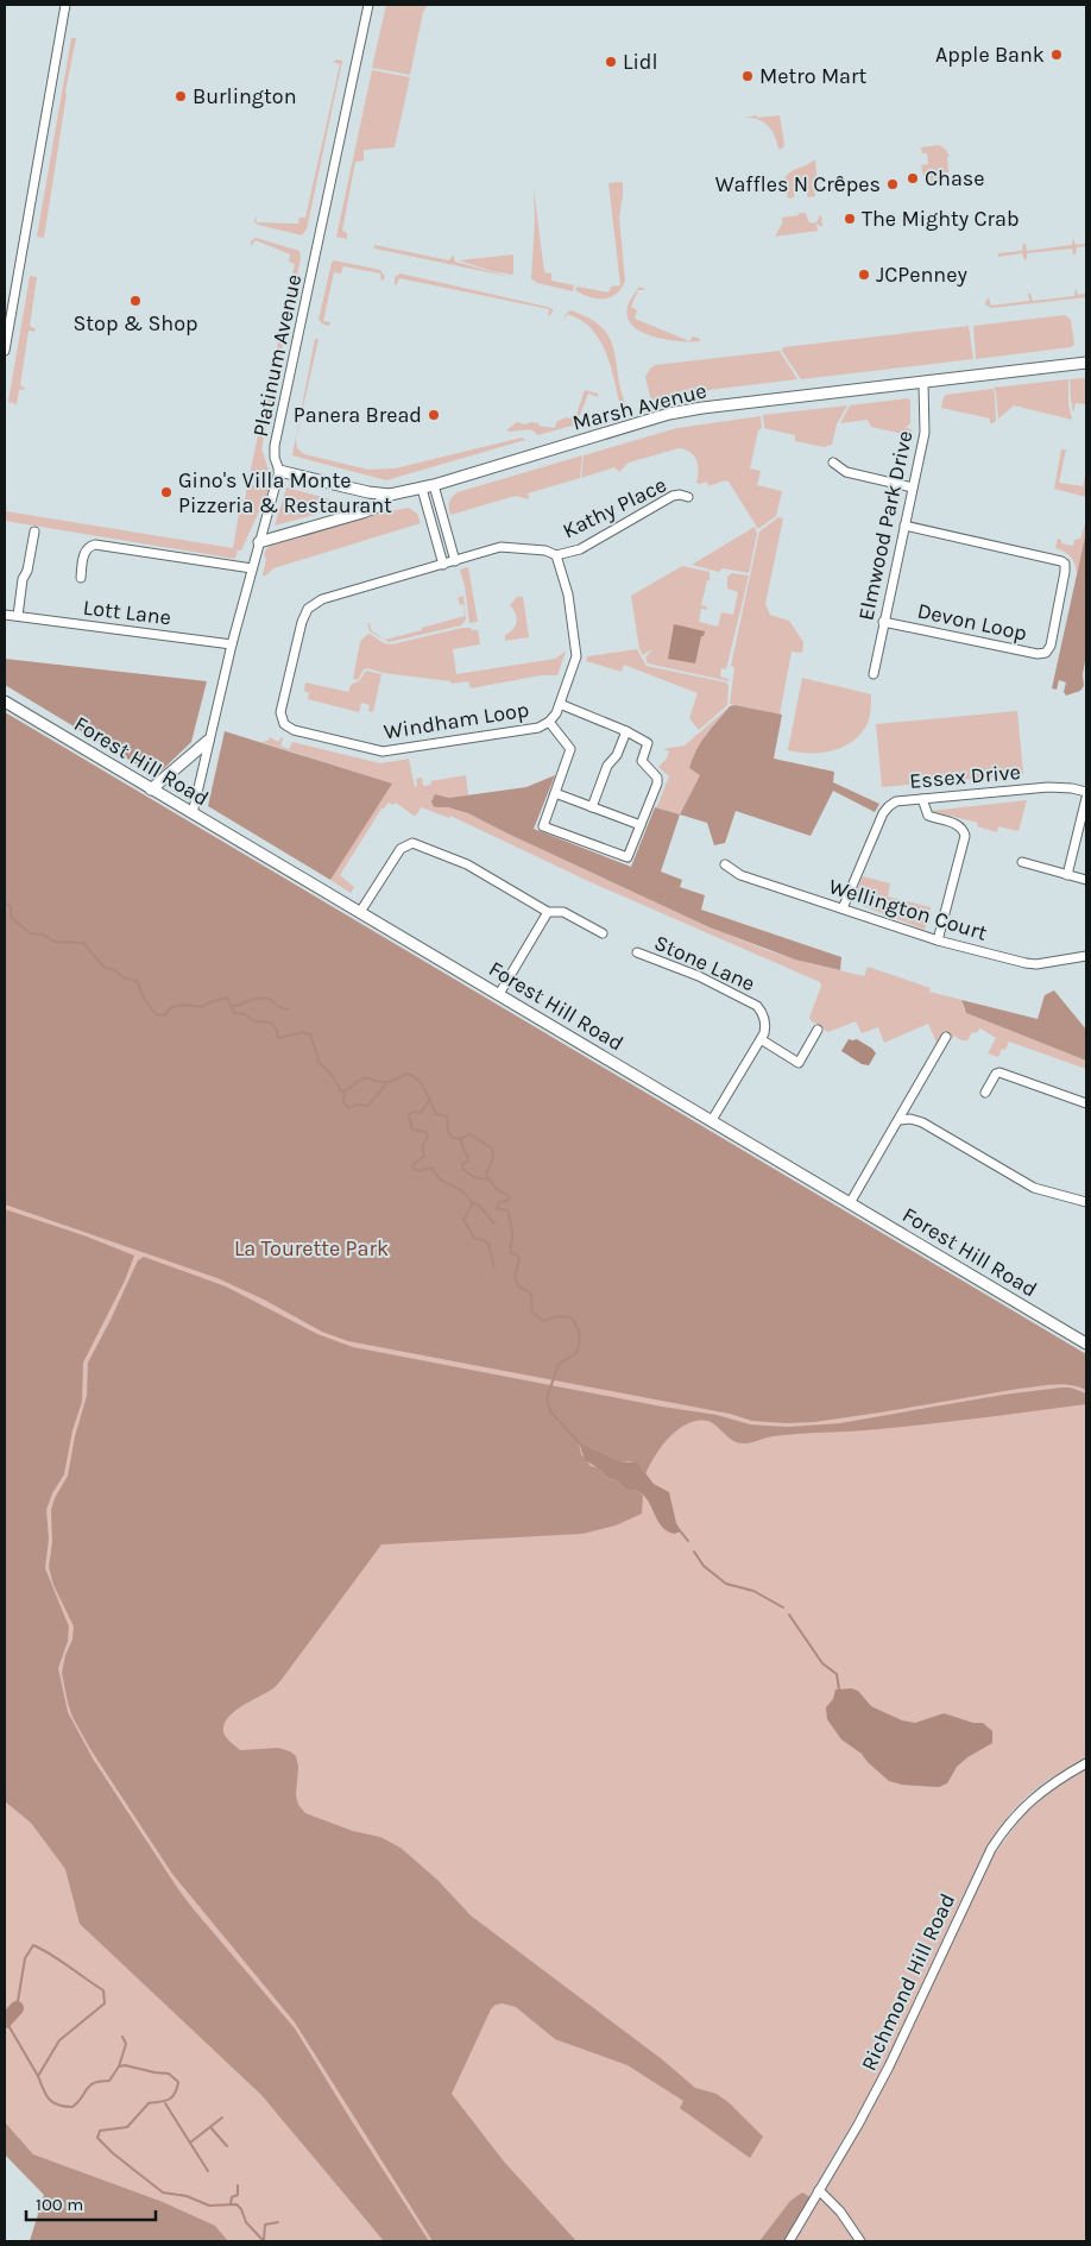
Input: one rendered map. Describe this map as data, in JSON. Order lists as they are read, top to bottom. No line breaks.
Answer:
{"streets":{"street":["Platinum Avenue","Marsh Avenue","Kathy Place","Elmwood Park Drive","Lott Lane","Devon Loop","Windham Loop","Forest Hill Road","Essex Drive","Wellington Court","Stone Lane","Richmond Hill Road"]},"crossings":[["Platinum Avenue","Marsh Avenue"],["Platinum Avenue","Lott Lane"],["Platinum Avenue","Forest Hill Road"],["Marsh Avenue","Elmwood Park Drive"],["Kathy Place","Windham Loop"],["Elmwood Park Drive","Devon Loop"],["Essex Drive","Wellington Court"]],"parks":["La Tourette Park"],"places":["Apple Bank","Lidl","Metro Mart","Burlington","Chase","Waffles N Crȇpes","The Mighty Crab","JCPenney","Stop & Shop","Panera Bread","Gino's Villa Monte Pizzeria & Restaurant"],"scale_bar":"100 m"}
